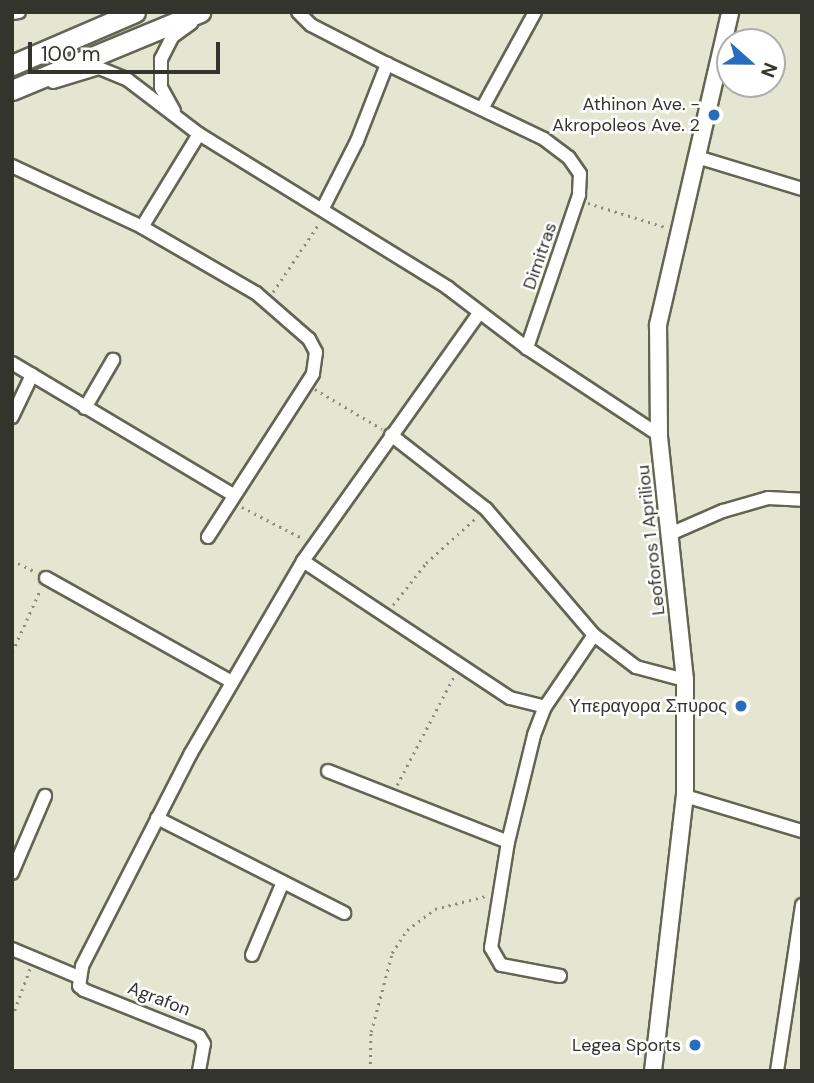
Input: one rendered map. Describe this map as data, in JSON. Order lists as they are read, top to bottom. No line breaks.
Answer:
{"streets":{"main road":["Leoforos 1 Apriliou"],"street":["Dimitras","Agrafon"]},"places":["Athinon Ave. - Akropoleos Ave. 2","Υπεραγορα Σπυρος","Legea Sports"],"scale_bar":"100 m","north":"right"}
